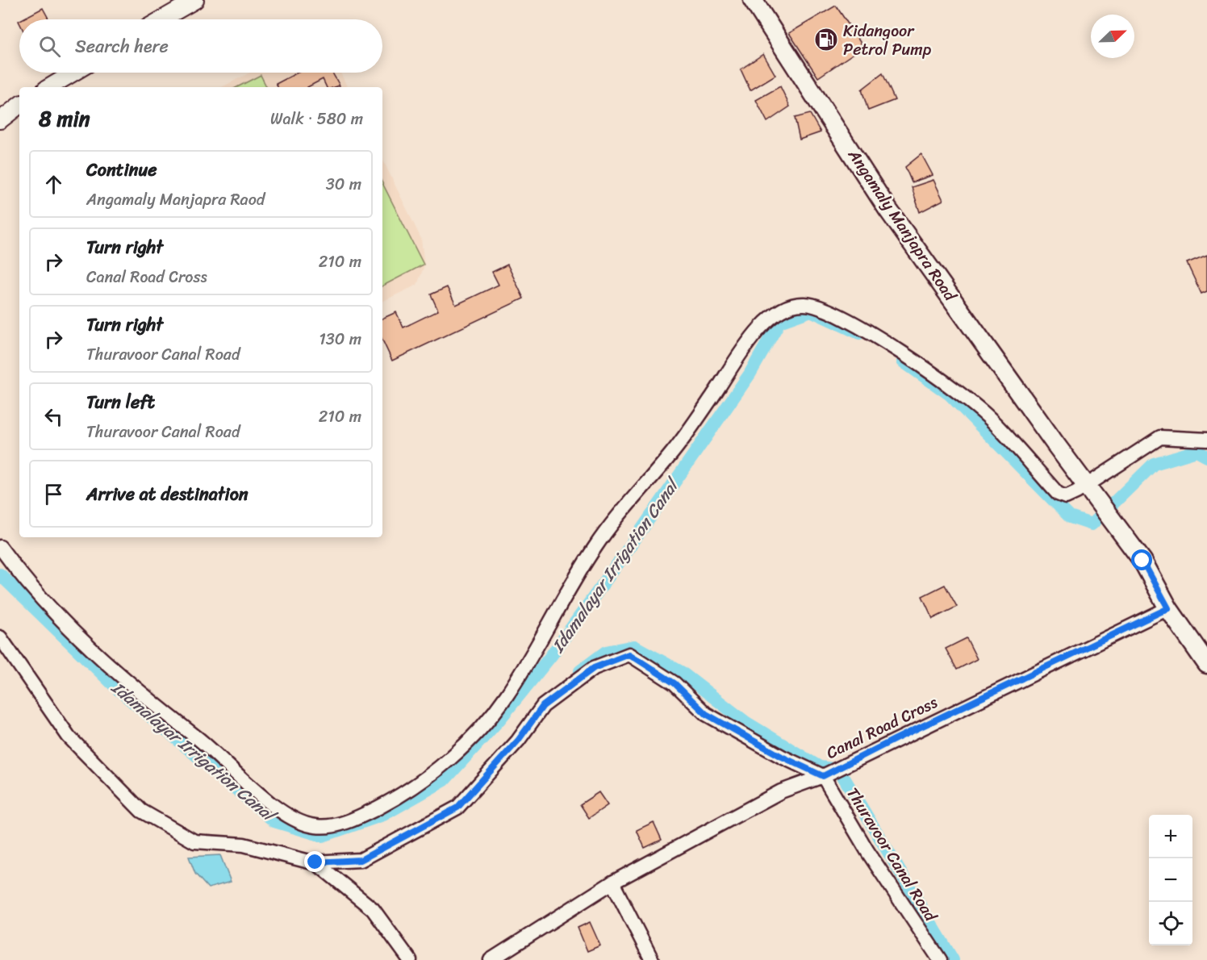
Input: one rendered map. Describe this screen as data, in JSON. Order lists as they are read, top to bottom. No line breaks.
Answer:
{"streets":{"main road":["Angamaly Manjapra Road"],"street":["Canal Road Cross","Thuravoor Canal Road"]},"crossings":[["Angamaly Manjapra Road","Canal Road Cross"],["Canal Road Cross","Thuravoor Canal Road"]],"water":["Idamalayar Irrigation Canal"],"places":{"fuel station":["Kidangoor Petrol Pump"]},"north":"top right","page":{"search":"Search here","heading":["8 min","Walk · 580 m"],"list":[["Continue","Angamaly Manjapra Raod","30 m"],["Turn right","Canal Road Cross","210 m"],["Turn right","Thuravoor Canal Road","130 m"],["Turn left","Thuravoor Canal Road","210 m"],"Arrive at destination"],"map_buttons":["+","−"]}}
